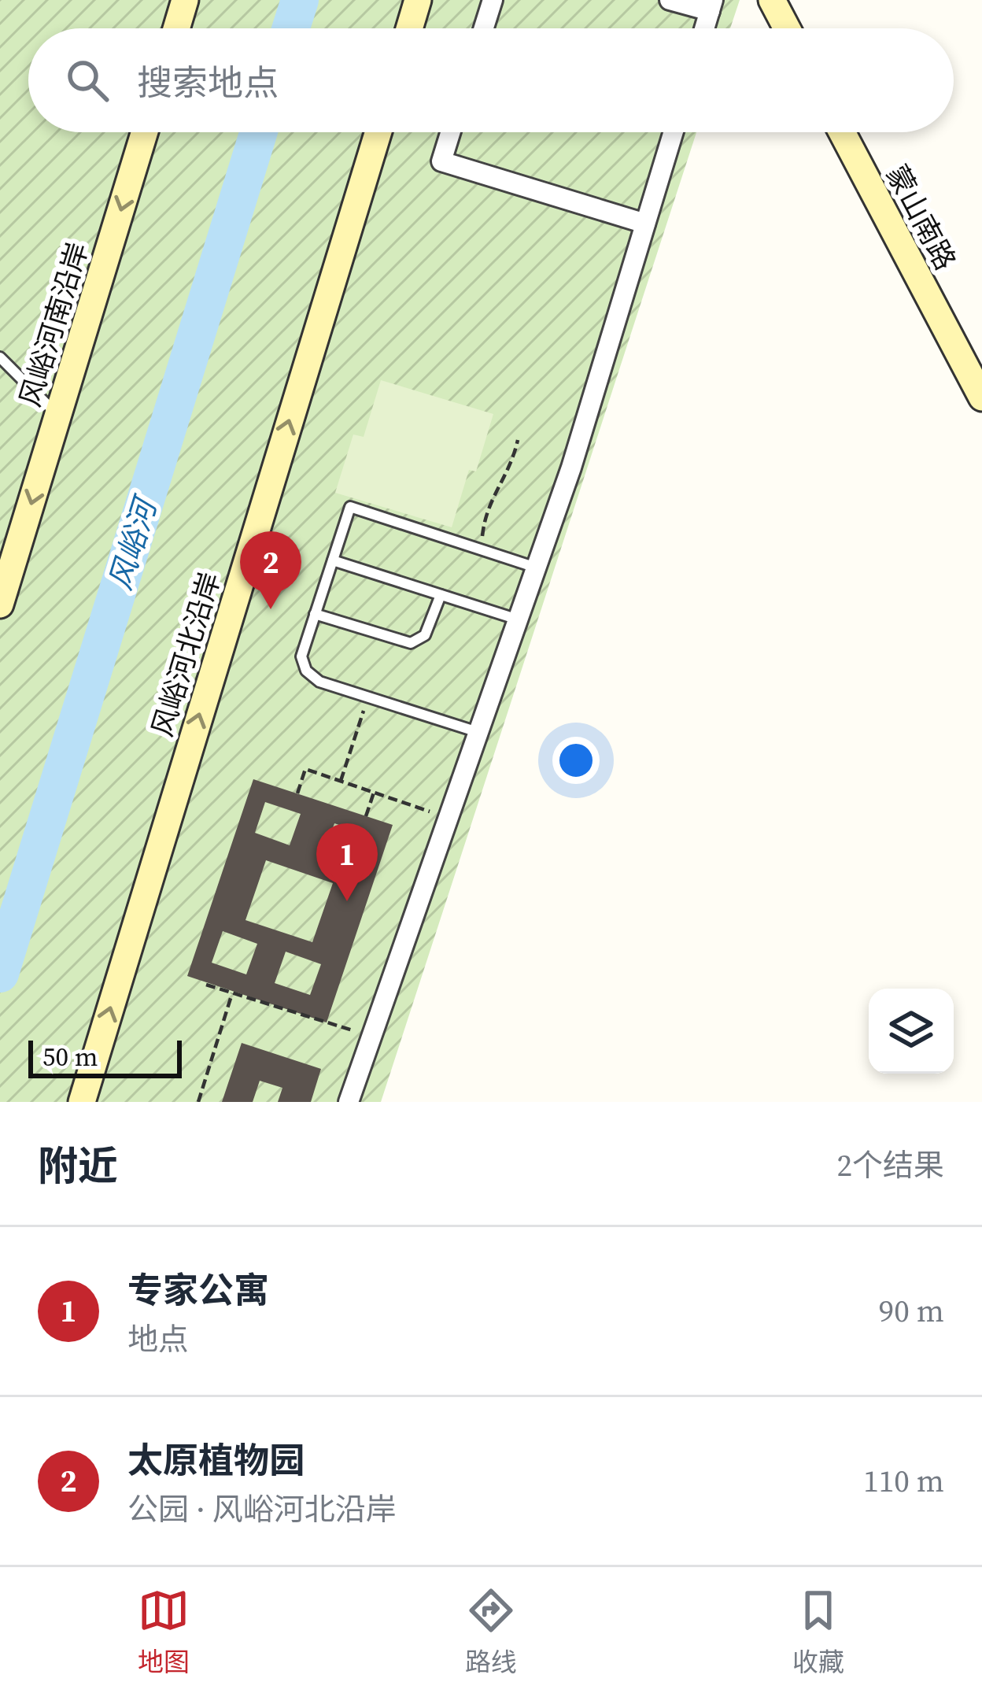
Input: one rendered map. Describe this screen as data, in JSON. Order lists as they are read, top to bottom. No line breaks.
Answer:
{"streets":{"street":["蒙山南路","风峪河南沿岸","风峪河北沿岸"]},"one_way":["风峪河南沿岸","风峪河北沿岸"],"water":["风峪河"],"scale_bar":"50 m","page":{"search":"搜索地点","pins":["2","1"],"scale":"50 m","heading":["附近","2个结果"],"list":[{"mark":"1","name":"专家公寓","note":"地点","value":"90 m"},{"mark":"2","name":"太原植物园","note":"公园 · 风峪河北沿岸","value":"110 m"}],"nav":["地图","路线","收藏"]}}
